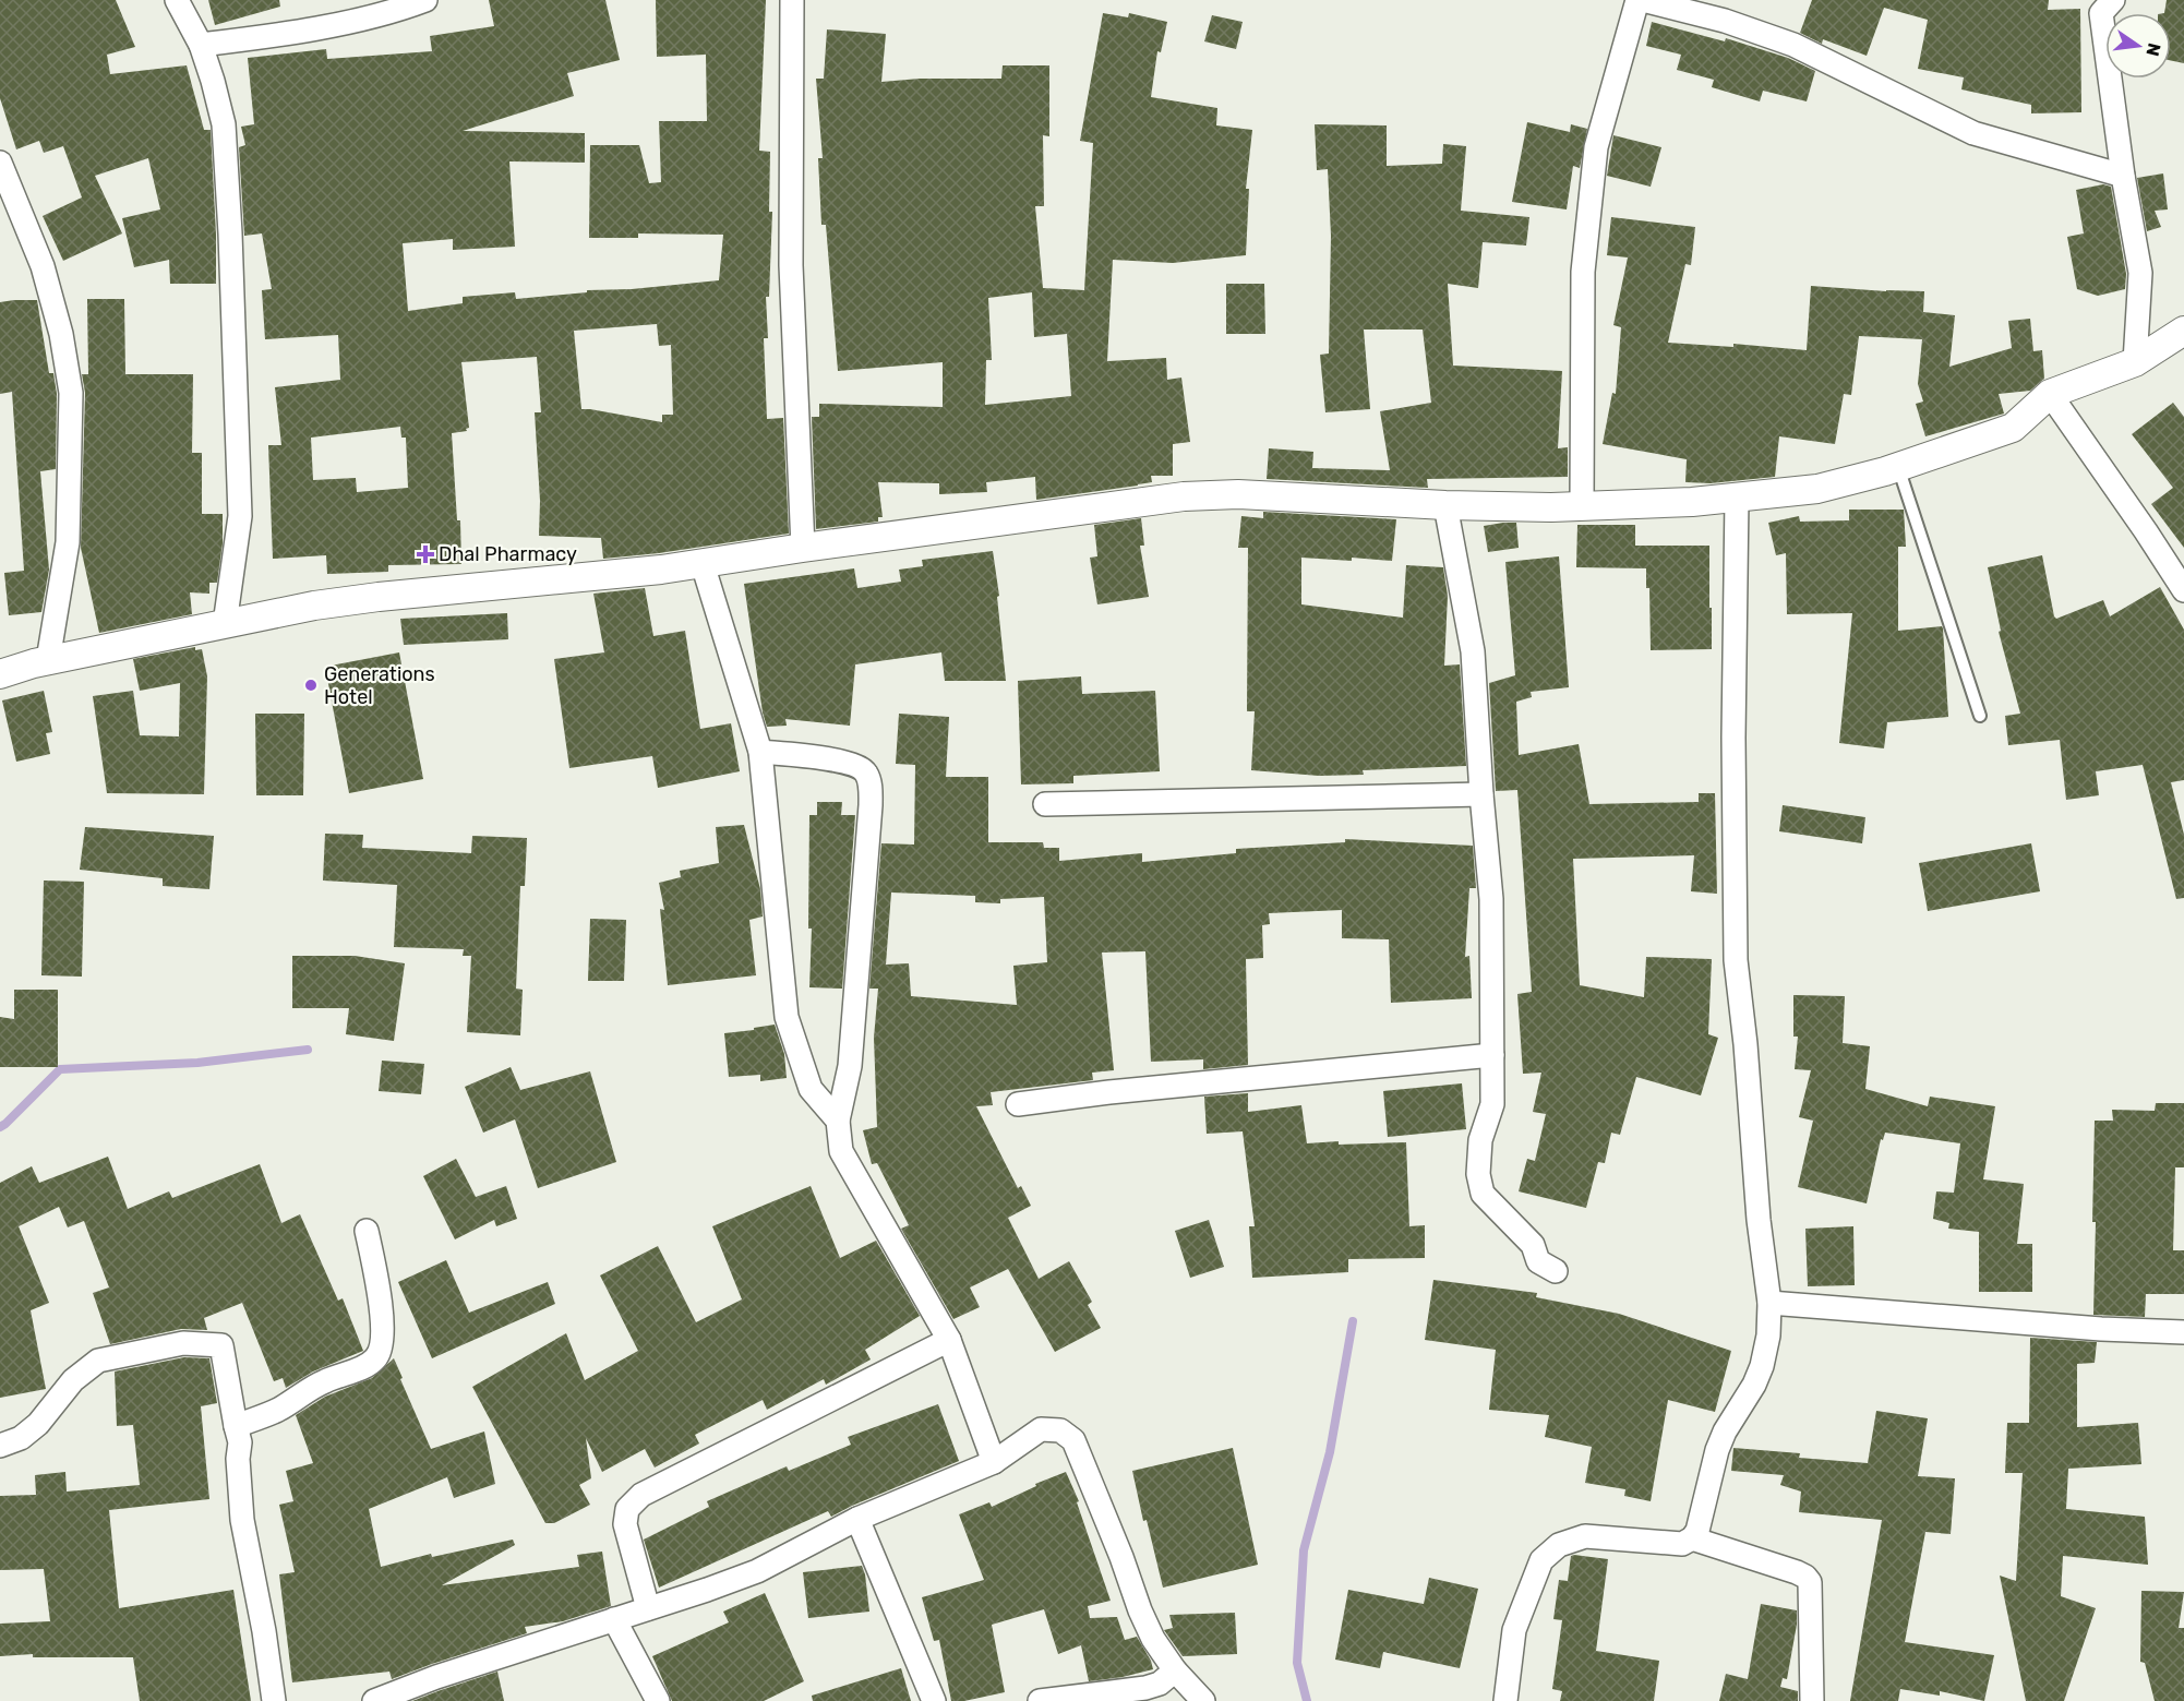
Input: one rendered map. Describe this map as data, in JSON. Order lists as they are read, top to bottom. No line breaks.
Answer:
{"places":{"health":["Dhal Pharmacy"],"other":["Generations Hotel"]},"north":"right"}
